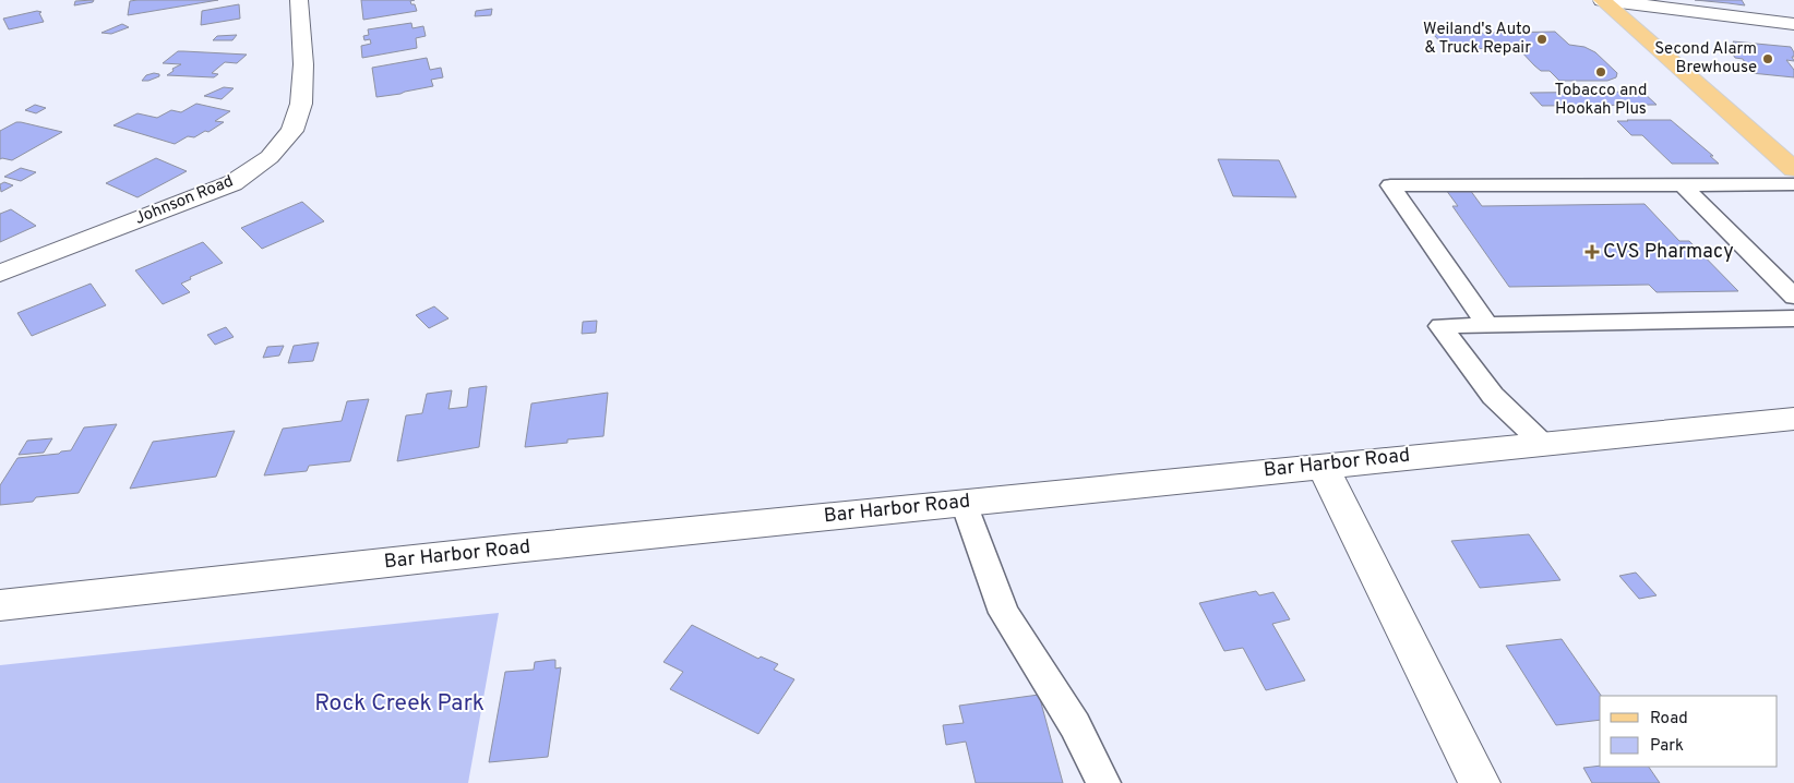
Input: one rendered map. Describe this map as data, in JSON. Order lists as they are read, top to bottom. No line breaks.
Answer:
{"streets":{"street":["Johnson Road","Bar Harbor Road"]},"parks":["Rock Creek Park"],"places":{"other":["Weiland's Auto & Truck Repair","Second Alarm Brewhouse","Tobacco and Hookah Plus"],"health":["CVS Pharmacy"]},"legend":["Road","Park"]}
